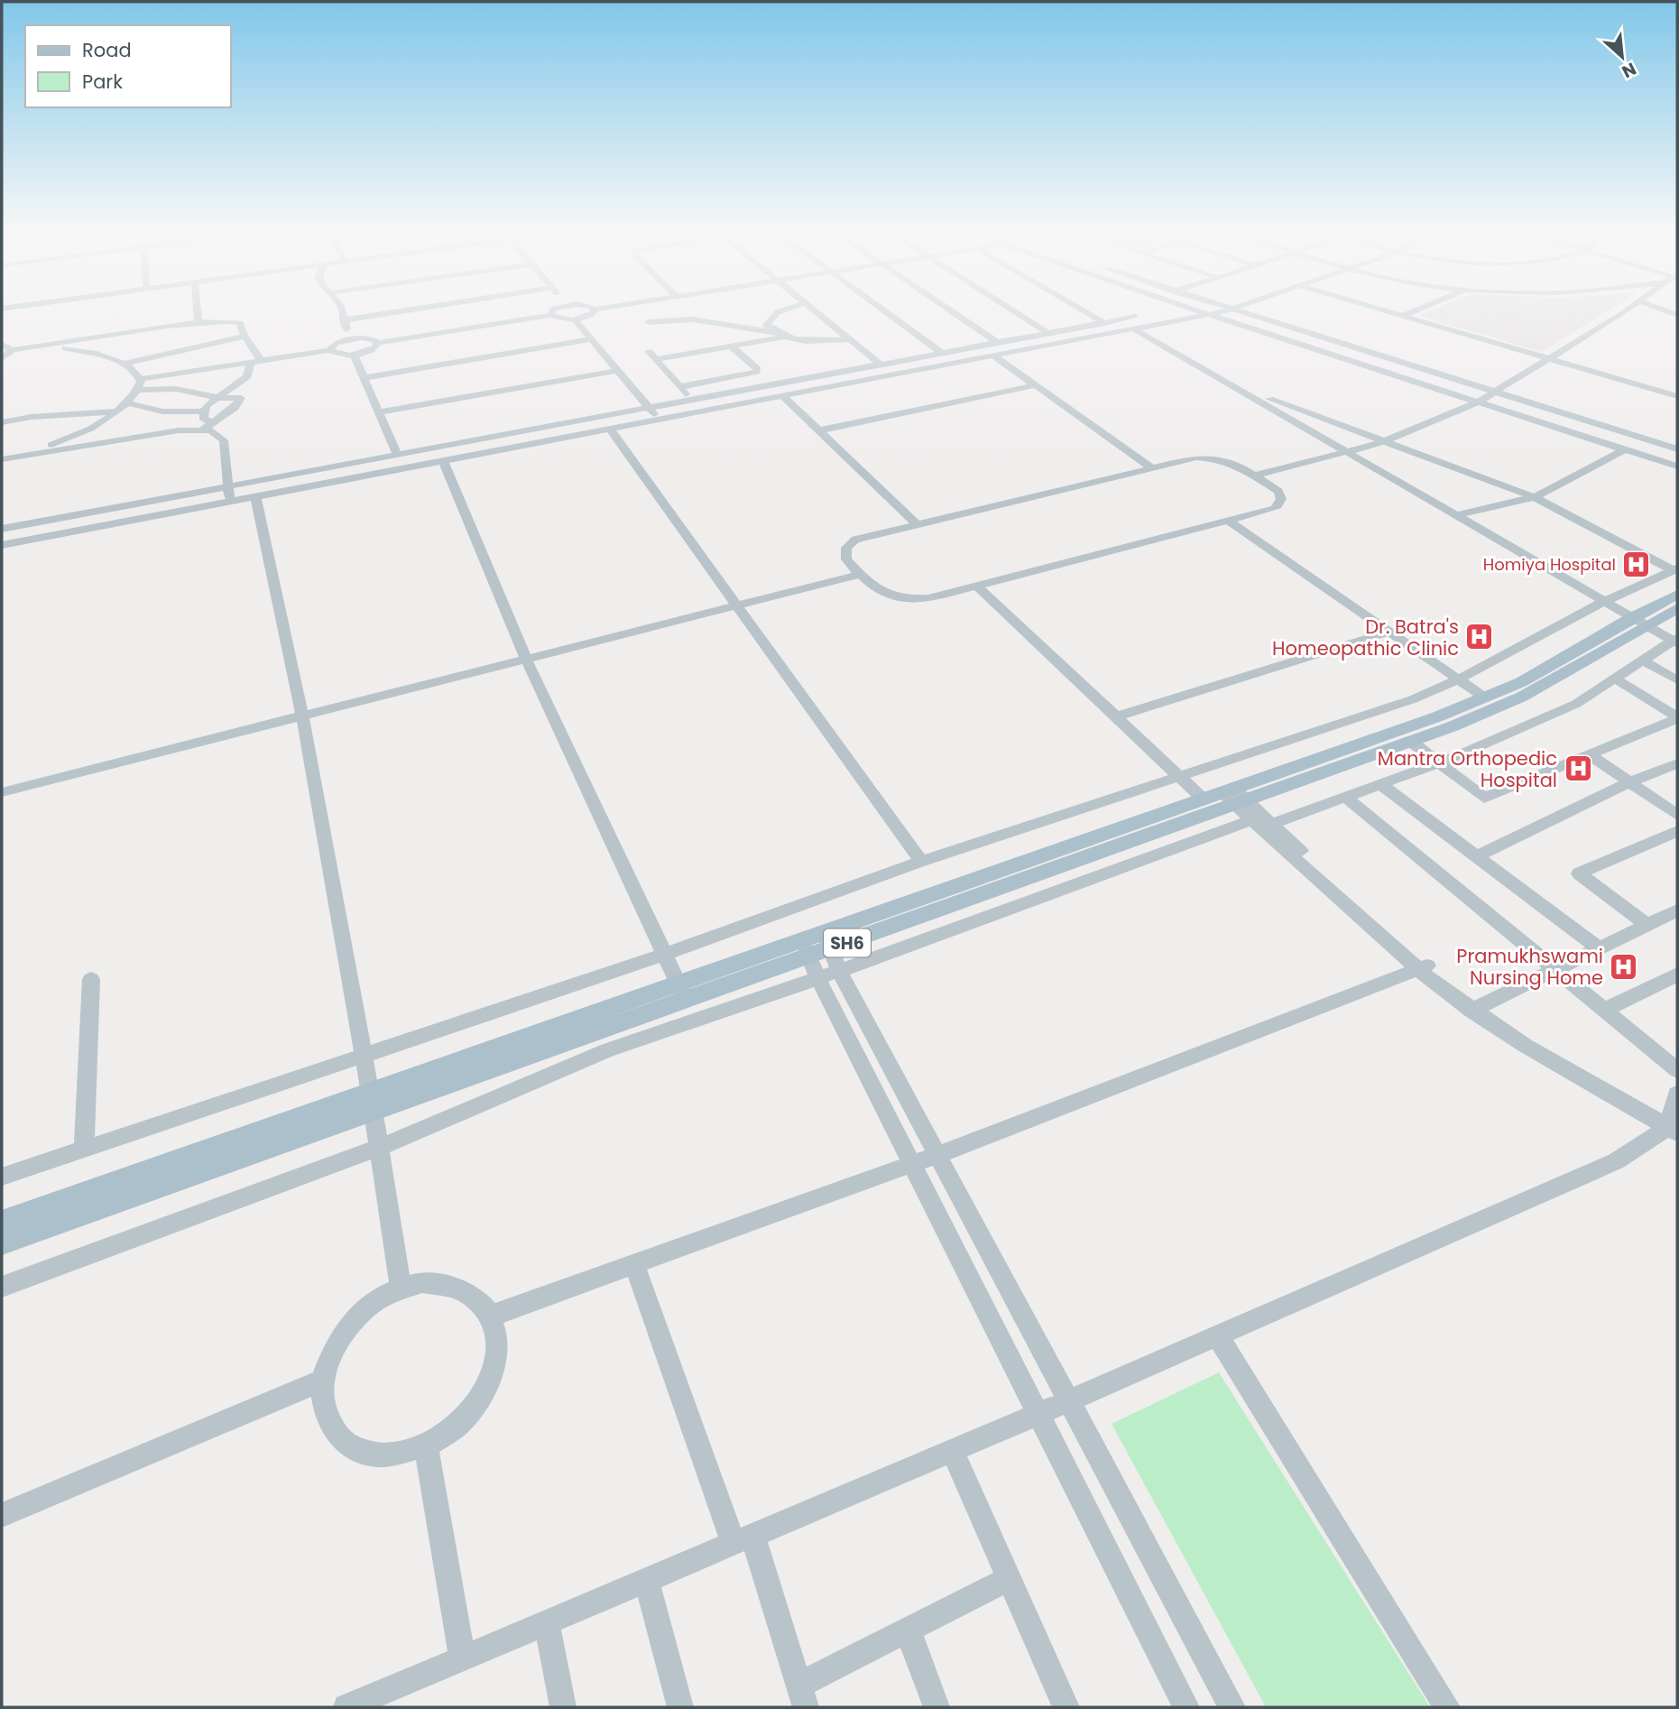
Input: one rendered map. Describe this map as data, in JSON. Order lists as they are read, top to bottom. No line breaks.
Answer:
{"streets":{"main road":["SH6"]},"places":{"hospital":["Homiya Hospital","Dr. Batra's Homeopathic Clinic","Mantra Orthopedic Hospital","Pramukhswami Nursing Home"]},"legend":["Road","Park"],"north":"bottom right"}
